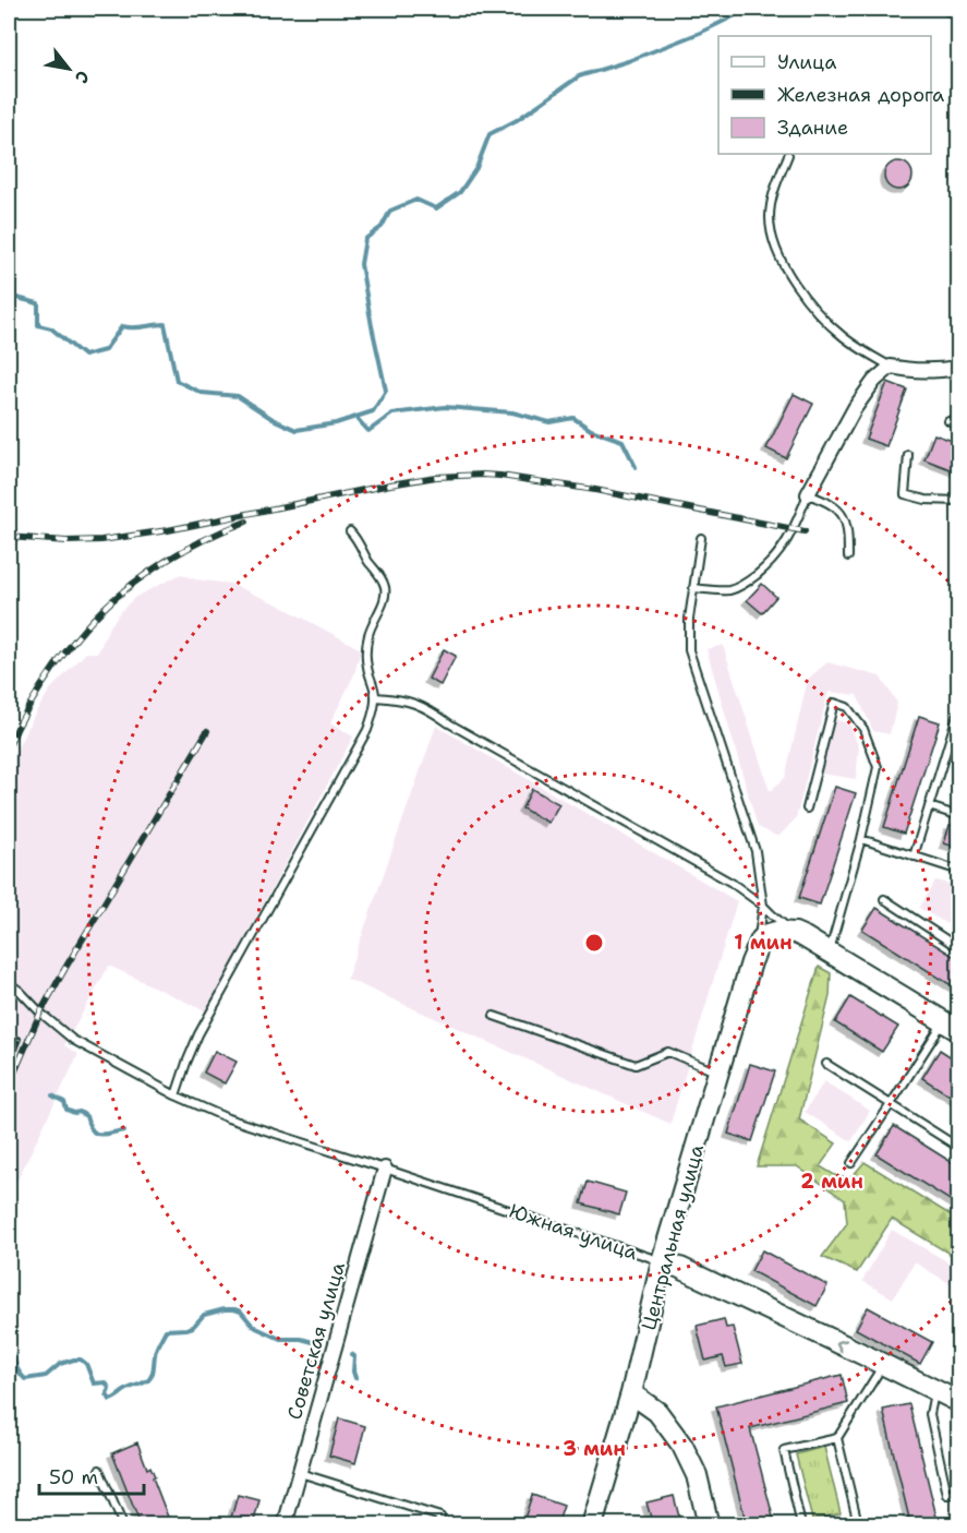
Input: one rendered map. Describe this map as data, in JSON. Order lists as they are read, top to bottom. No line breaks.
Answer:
{"streets":{"street":["Южная улица","Центральная улица","Советская улица"]},"crossings":[["Южная улица","Центральная улица"],["Южная улица","Советская улица"]],"legend":["Улица","Железная дорога","Здание"],"scale_bar":"50 m","north":"bottom right","rings":["1 мин","2 мин","3 мин"]}
